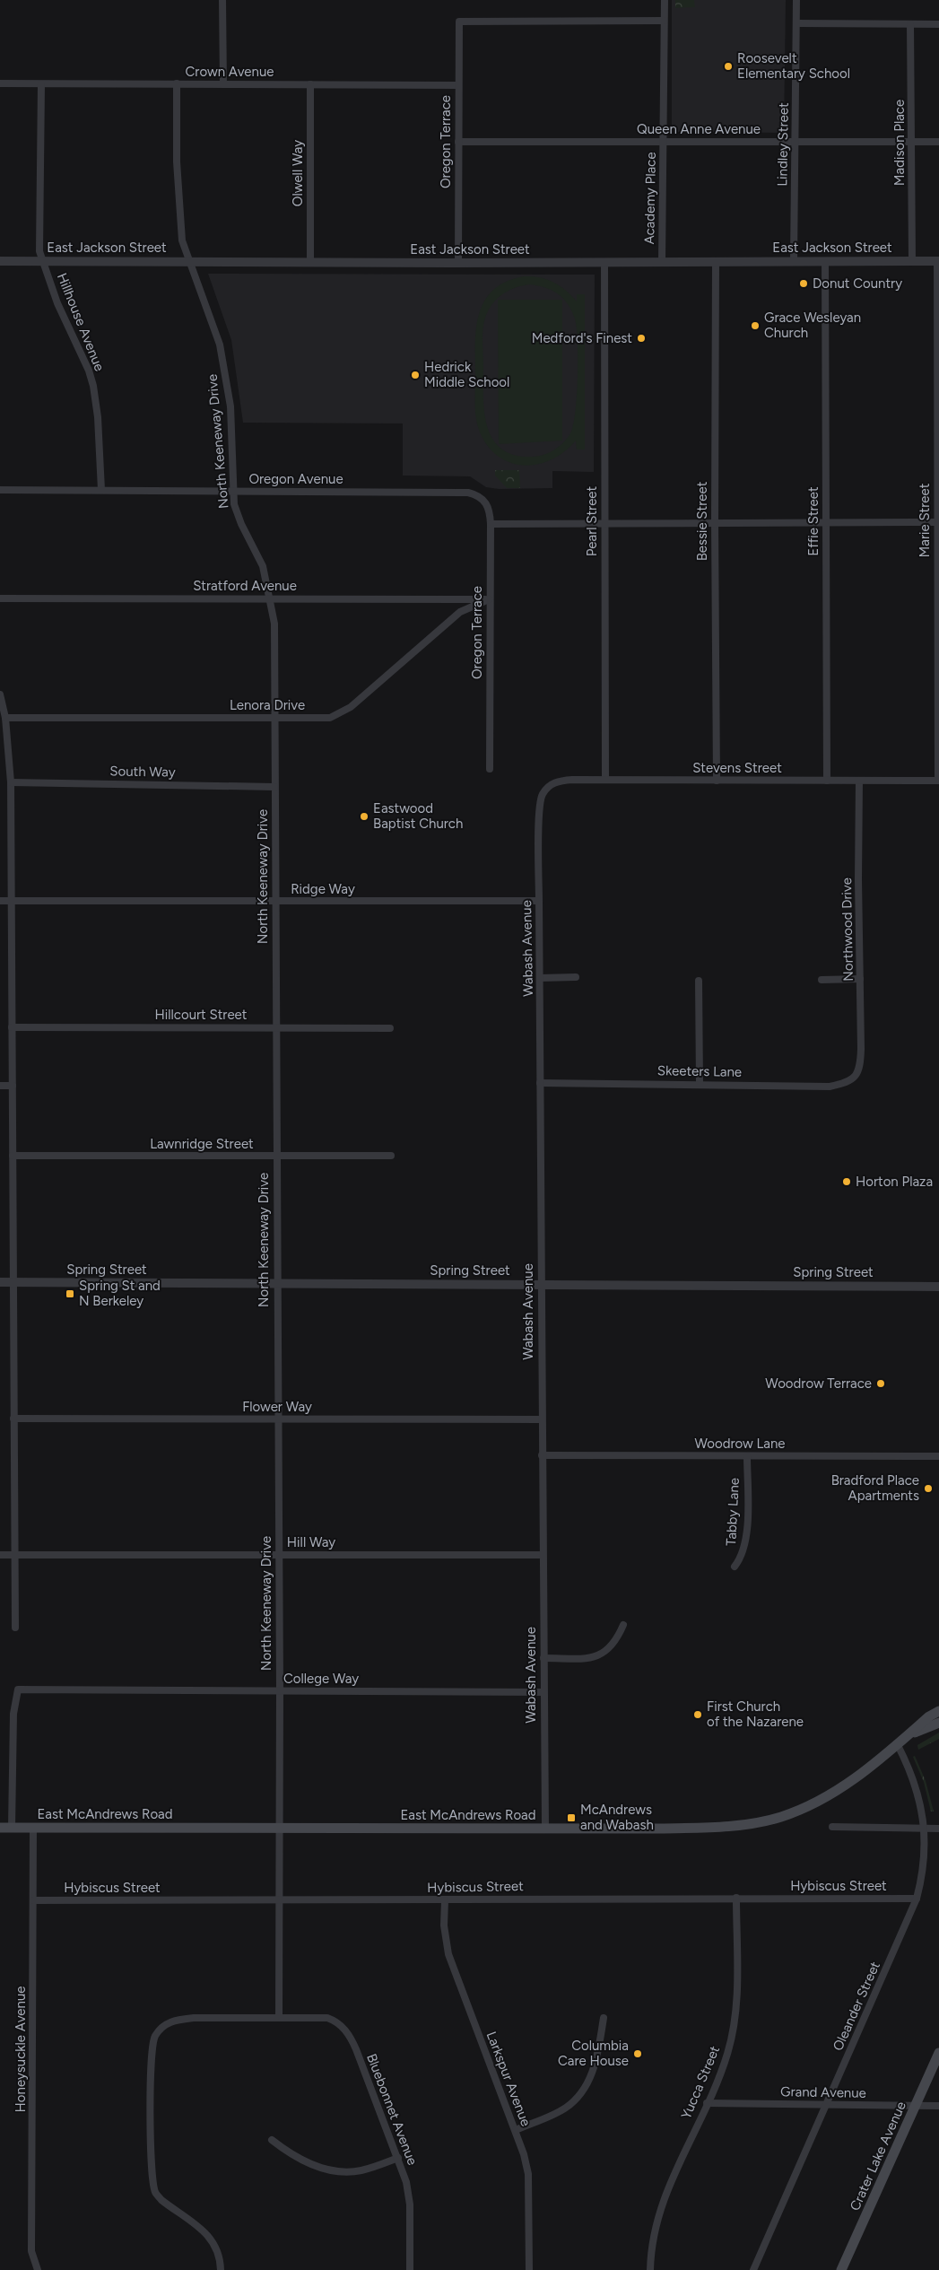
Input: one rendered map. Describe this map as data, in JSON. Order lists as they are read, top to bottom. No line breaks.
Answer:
{"streets":{"main road":["East McAndrews Road","Crater Lake Avenue"],"street":["Crown Avenue","Queen Anne Avenue","Oregon Terrace","Madison Place","Lindley Street","Olwell Way","Academy Place","East Jackson Street","Hillhouse Avenue","North Keeneway Drive","Oregon Avenue","Marie Street","Pearl Street","Bessie Street","Effie Street","Stratford Avenue","Lenora Drive","Stevens Street","South Way","Ridge Way","Northwood Drive","Wabash Avenue","Hillcourt Street","Skeeters Lane","Lawnridge Street","Spring Street","Flower Way","Woodrow Lane","Tabby Lane","Hill Way","College Way","Hybiscus Street","Oleander Street","Honeysuckle Avenue","Larkspur Avenue","Yucca Street","Grand Avenue","Bluebonnet Avenue"]},"crossings":[["Crown Avenue","Oregon Terrace"],["Crown Avenue","Olwell Way"],["Crown Avenue","Hillhouse Avenue"],["Crown Avenue","North Keeneway Drive"],["Queen Anne Avenue","Oregon Terrace"],["Queen Anne Avenue","Madison Place"],["Queen Anne Avenue","Lindley Street"],["Queen Anne Avenue","Academy Place"],["Oregon Terrace","Academy Place"],["Oregon Terrace","East Jackson Street"],["Oregon Terrace","Oregon Avenue"],["Oregon Terrace","Stratford Avenue"],["Oregon Terrace","Lenora Drive"],["Madison Place","East Jackson Street"],["Lindley Street","East Jackson Street"],["Olwell Way","East Jackson Street"],["Academy Place","East Jackson Street"],["East Jackson Street","Hillhouse Avenue"],["East Jackson Street","North Keeneway Drive"],["East Jackson Street","Marie Street"],["East Jackson Street","Pearl Street"],["East Jackson Street","Bessie Street"],["East Jackson Street","Effie Street"],["Hillhouse Avenue","Oregon Avenue"],["North Keeneway Drive","Oregon Avenue"],["North Keeneway Drive","Stratford Avenue"],["North Keeneway Drive","Lenora Drive"],["North Keeneway Drive","South Way"],["North Keeneway Drive","Ridge Way"],["North Keeneway Drive","Hillcourt Street"],["North Keeneway Drive","Lawnridge Street"],["North Keeneway Drive","Spring Street"],["North Keeneway Drive","Flower Way"],["North Keeneway Drive","Hill Way"],["North Keeneway Drive","College Way"],["North Keeneway Drive","East McAndrews Road"],["North Keeneway Drive","Hybiscus Street"],["North Keeneway Drive","Bluebonnet Avenue"],["Marie Street","Stevens Street"],["Pearl Street","Stevens Street"],["Bessie Street","Stevens Street"],["Effie Street","Stevens Street"],["Stratford Avenue","Lenora Drive"],["Stevens Street","Northwood Drive"],["Stevens Street","Wabash Avenue"],["Ridge Way","Wabash Avenue"],["Northwood Drive","Skeeters Lane"],["Wabash Avenue","Skeeters Lane"],["Wabash Avenue","Spring Street"],["Wabash Avenue","Flower Way"],["Wabash Avenue","Woodrow Lane"],["Wabash Avenue","Hill Way"],["Wabash Avenue","College Way"],["Wabash Avenue","East McAndrews Road"],["Woodrow Lane","Tabby Lane"],["College Way","East McAndrews Road"],["East McAndrews Road","Oleander Street"],["East McAndrews Road","Honeysuckle Avenue"],["Hybiscus Street","Oleander Street"],["Hybiscus Street","Honeysuckle Avenue"],["Hybiscus Street","Larkspur Avenue"],["Hybiscus Street","Yucca Street"],["Oleander Street","Grand Avenue"],["Yucca Street","Grand Avenue"],["Grand Avenue","Crater Lake Avenue"]],"places":{"other":["Roosevelt Elementary School","Donut Country","Grace Wesleyan Church","Medford's Finest","Hedrick Middle School","Eastwood Baptist Church","Horton Plaza","Woodrow Terrace","Bradford Place Apartments","First Church of the Nazarene","Columbia Care House"],"transit":["Spring St and N Berkeley","McAndrews and Wabash"]}}
